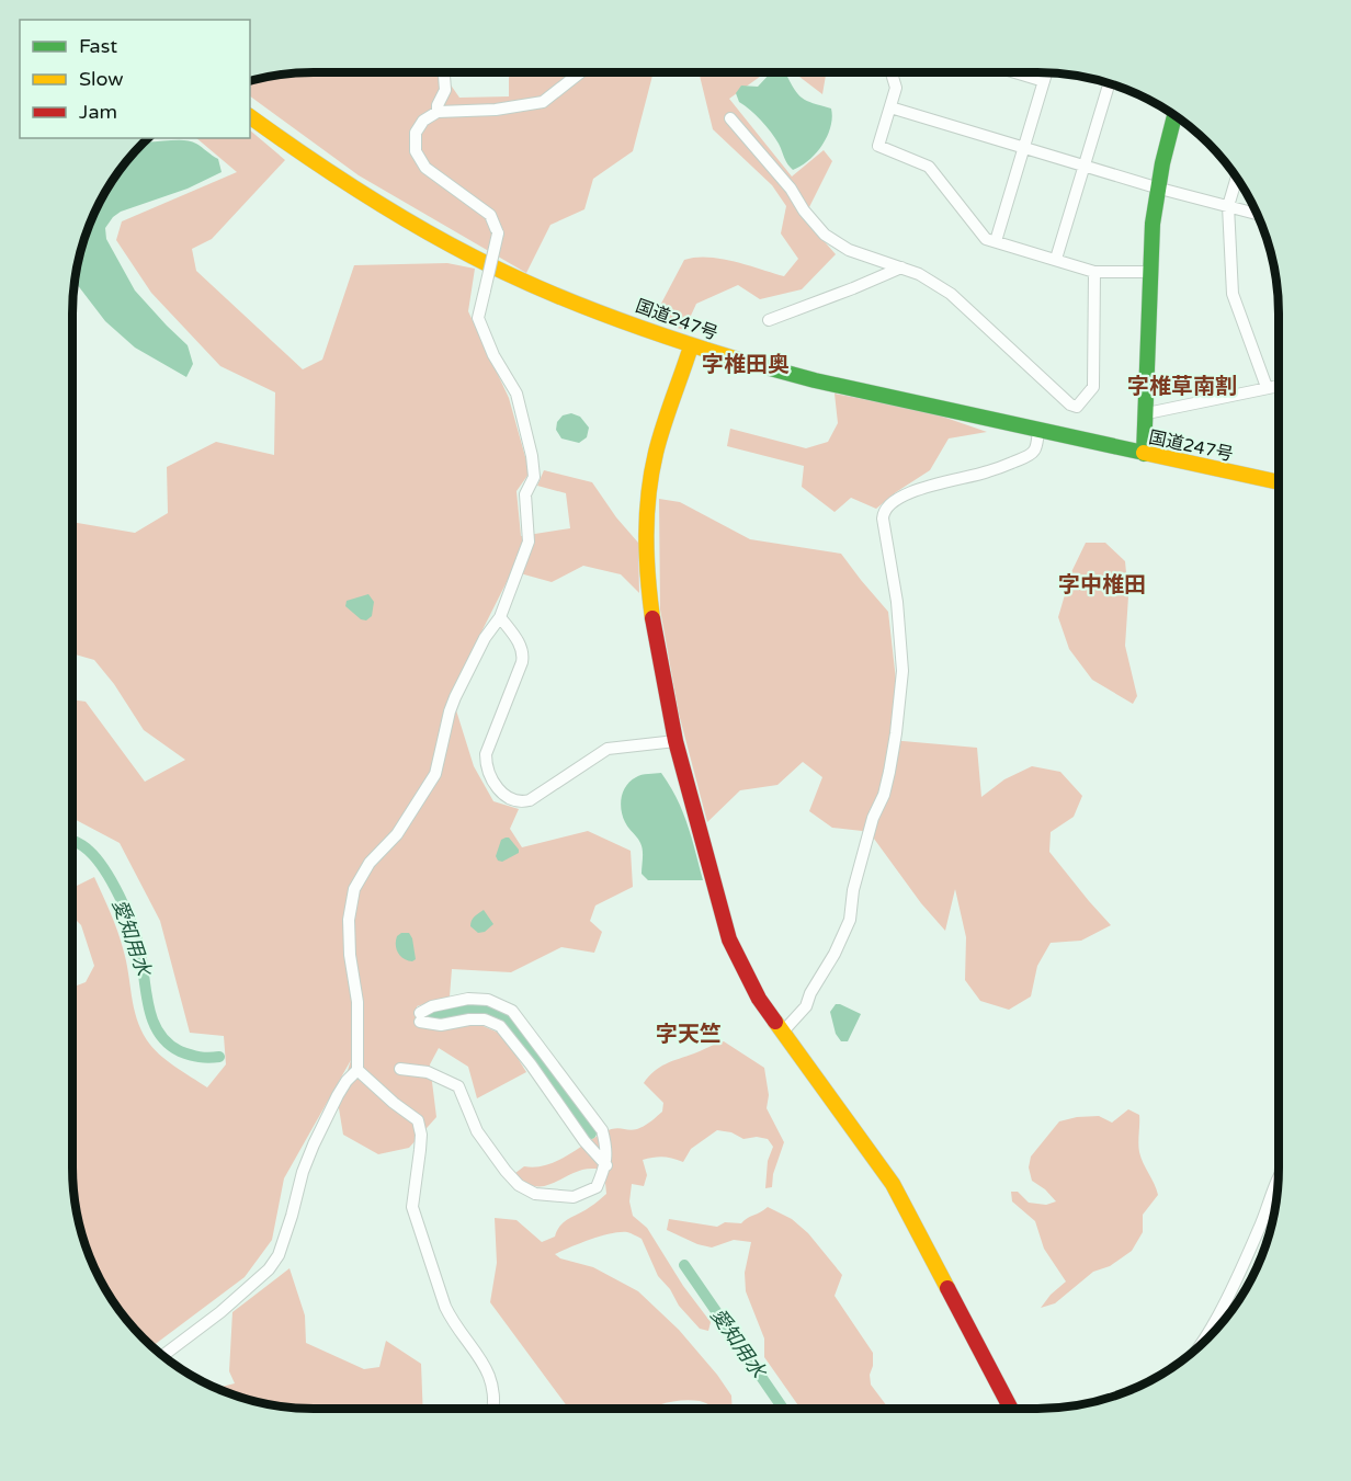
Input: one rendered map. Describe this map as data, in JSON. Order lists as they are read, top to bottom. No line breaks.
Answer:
{"streets":{"main road":["国道247号"]},"districts":["字椎田奥","字椎草南割","字中椎田","字天竺"],"water":["愛知用水"],"legend":["Fast","Slow","Jam"]}
